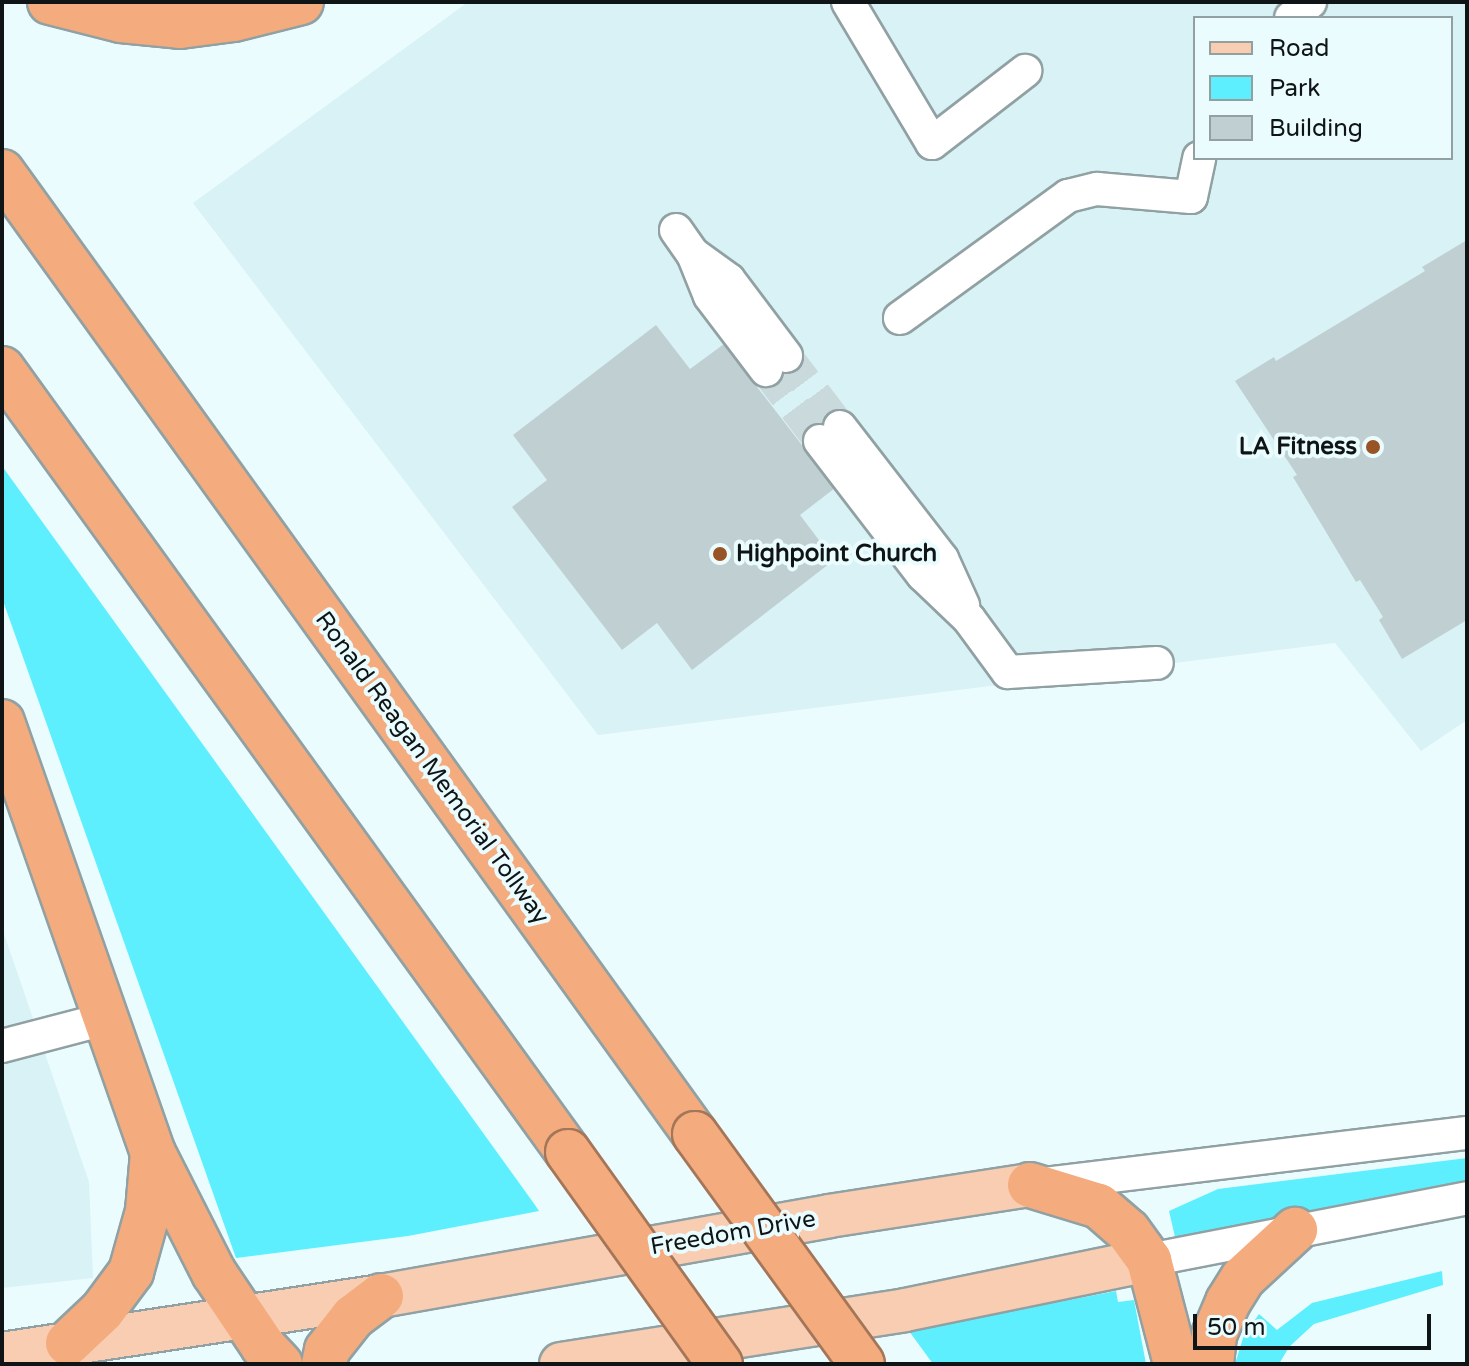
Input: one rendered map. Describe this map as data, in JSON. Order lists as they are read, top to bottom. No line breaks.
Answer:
{"streets":{"highway":["Ronald Reagan Memorial Tollway"],"main road":["Freedom Drive"]},"places":["LA Fitness","Highpoint Church"],"legend":["Road","Park","Building"],"scale_bar":"50 m"}
